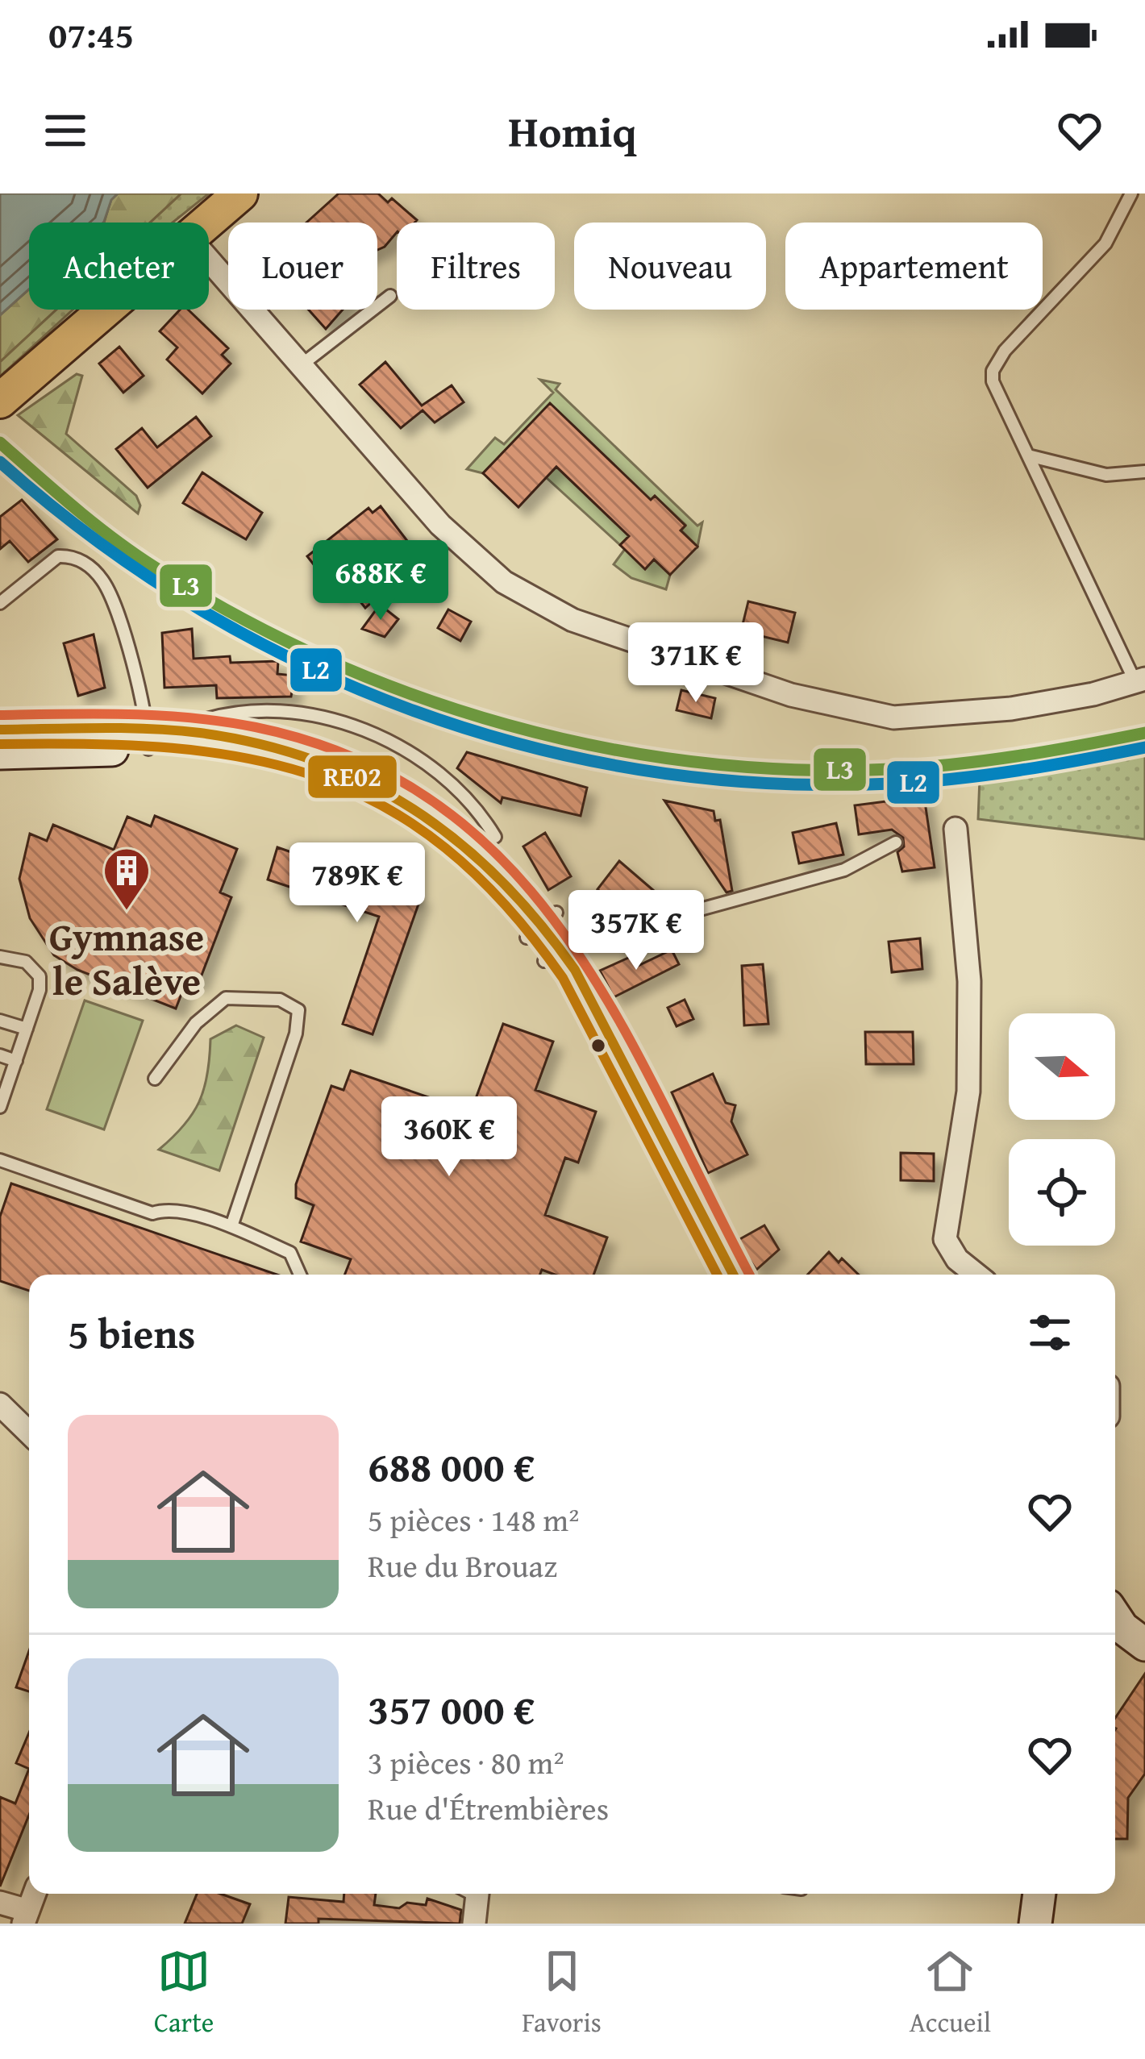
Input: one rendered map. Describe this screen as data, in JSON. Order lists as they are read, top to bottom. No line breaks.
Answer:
{"places":{"building":["Gymnase le Salève"]},"lines":["transit line L3","transit line L2","transit line RE02"],"north":"right","page":{"status":"07:45","header":"Homiq","chip":["Acheter","Louer","Filtres","Nouveau","Appartement"],"price":["688K €","371K €","789K €","357K €","360K €"],"heading":"5 biens","list":[{"name":"688 000 €","note":"5 pièces · 148 m² · Rue du Brouaz"},{"name":"357 000 €","note":"3 pièces · 80 m² · Rue d'Étrembières"}],"tabs":["Carte","Favoris","Accueil"]}}
